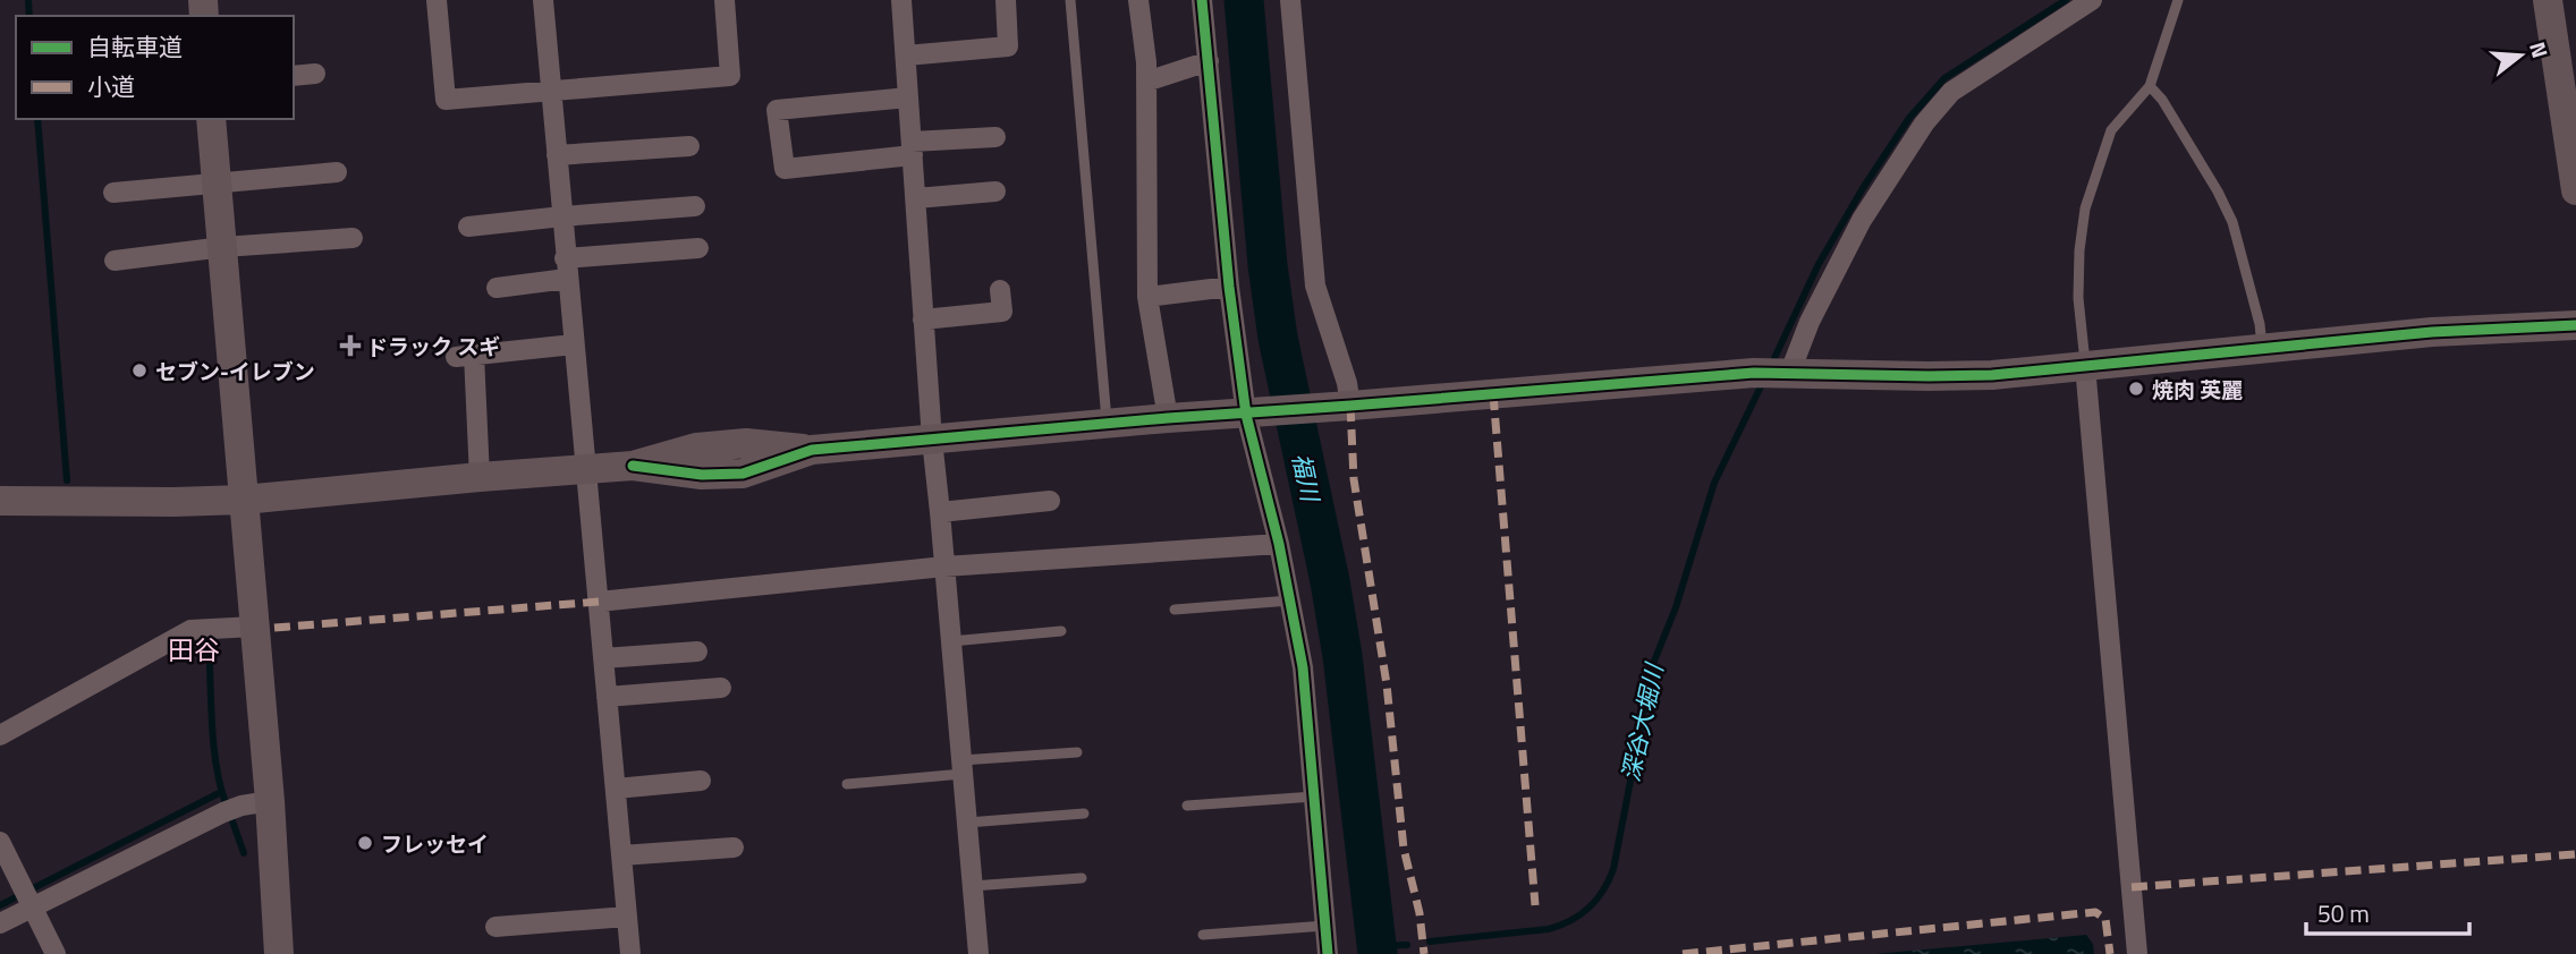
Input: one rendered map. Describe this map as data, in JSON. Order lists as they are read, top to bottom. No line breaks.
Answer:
{"districts":["田谷"],"water":["福川","深谷大堀川"],"places":{"health":["ドラック スギ"],"other":["セブン-イレブン","焼肉 英麗","フレッセイ"]},"legend":["自転車道","小道"],"scale_bar":"50 m","north":"right"}
